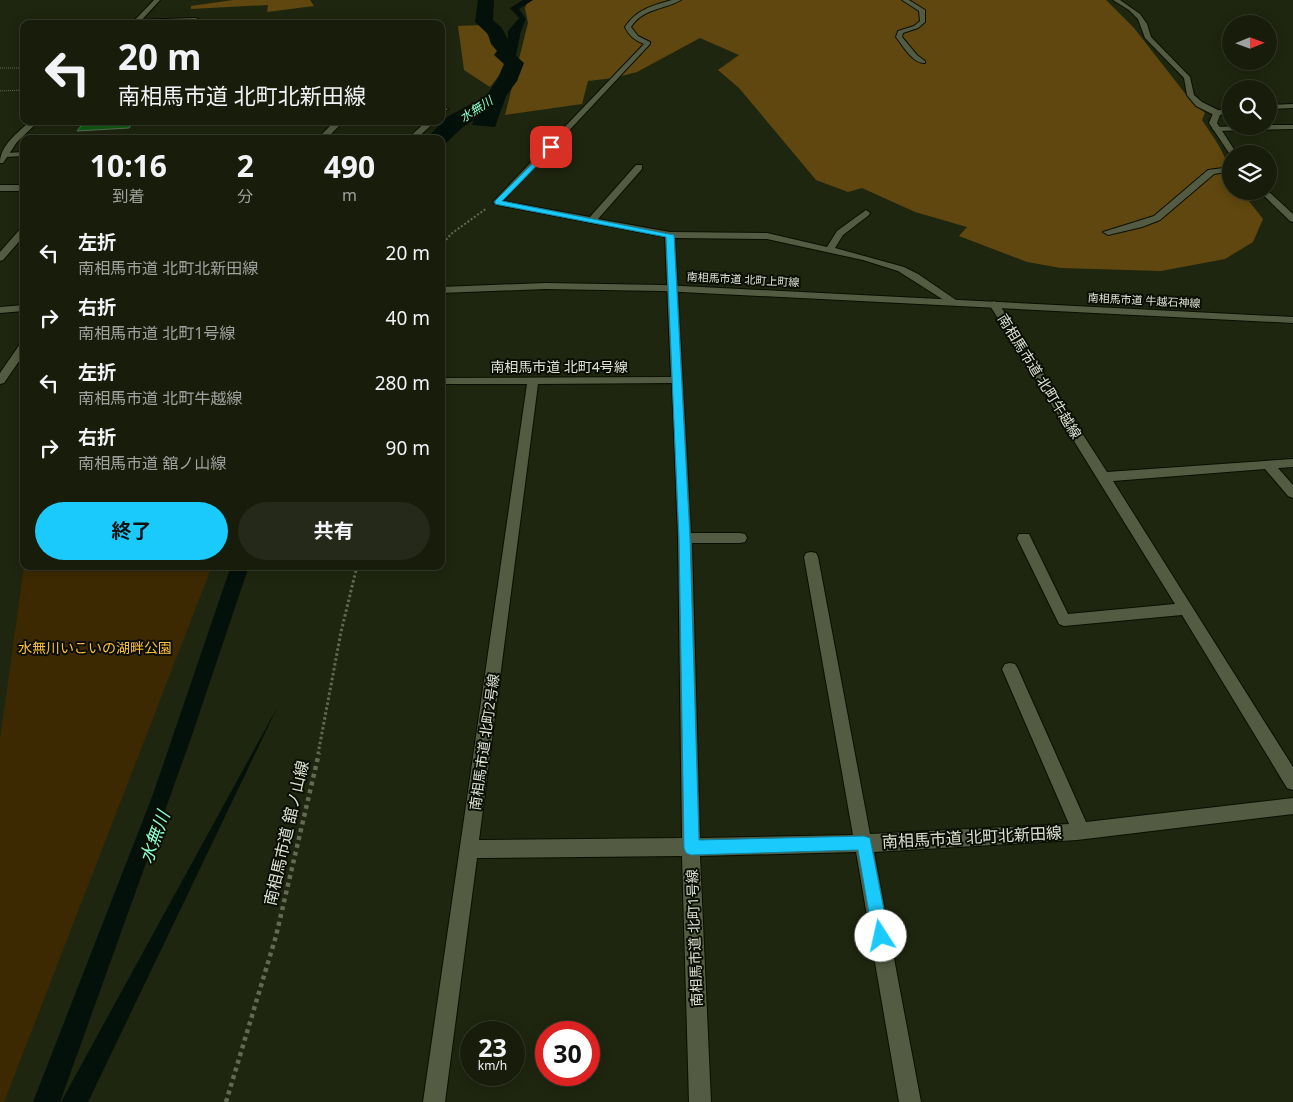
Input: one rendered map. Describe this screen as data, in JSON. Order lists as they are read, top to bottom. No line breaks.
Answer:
{"streets":{"street":["南相馬市道 北町上町線","南相馬市道 牛越石神線","南相馬市道 北町4号線","南相馬市道 北町牛越線","南相馬市道 北町2号線","南相馬市道 北町北新田線","南相馬市道 北町1号線"],"path":["南相馬市道 舘ノ山線"]},"crossings":[["南相馬市道 北町上町線","南相馬市道 北町牛越線"],["南相馬市道 北町上町線","南相馬市道 北町1号線"],["南相馬市道 牛越石神線","南相馬市道 北町牛越線"],["南相馬市道 北町4号線","南相馬市道 北町2号線"],["南相馬市道 北町4号線","南相馬市道 北町1号線"],["南相馬市道 北町2号線","南相馬市道 北町北新田線"],["南相馬市道 北町北新田線","南相馬市道 北町1号線"]],"water":["水無川"],"parks":["水無川いこいの湖畔公園"],"north":"right","page":{"turn":["20 m","南相馬市道 北町北新田線"],"eta":["10:16","到着","2","分","490","m"],"list":[{"name":"左折","note":"南相馬市道 北町北新田線","value":"20 m"},{"name":"右折","note":"南相馬市道 北町1号線","value":"40 m"},{"name":"左折","note":"南相馬市道 北町牛越線","value":"280 m"},{"name":"右折","note":"南相馬市道 舘ノ山線","value":"90 m"}],"buttons":["終了","共有"],"speed":"23 km/h","limit":"30"}}
